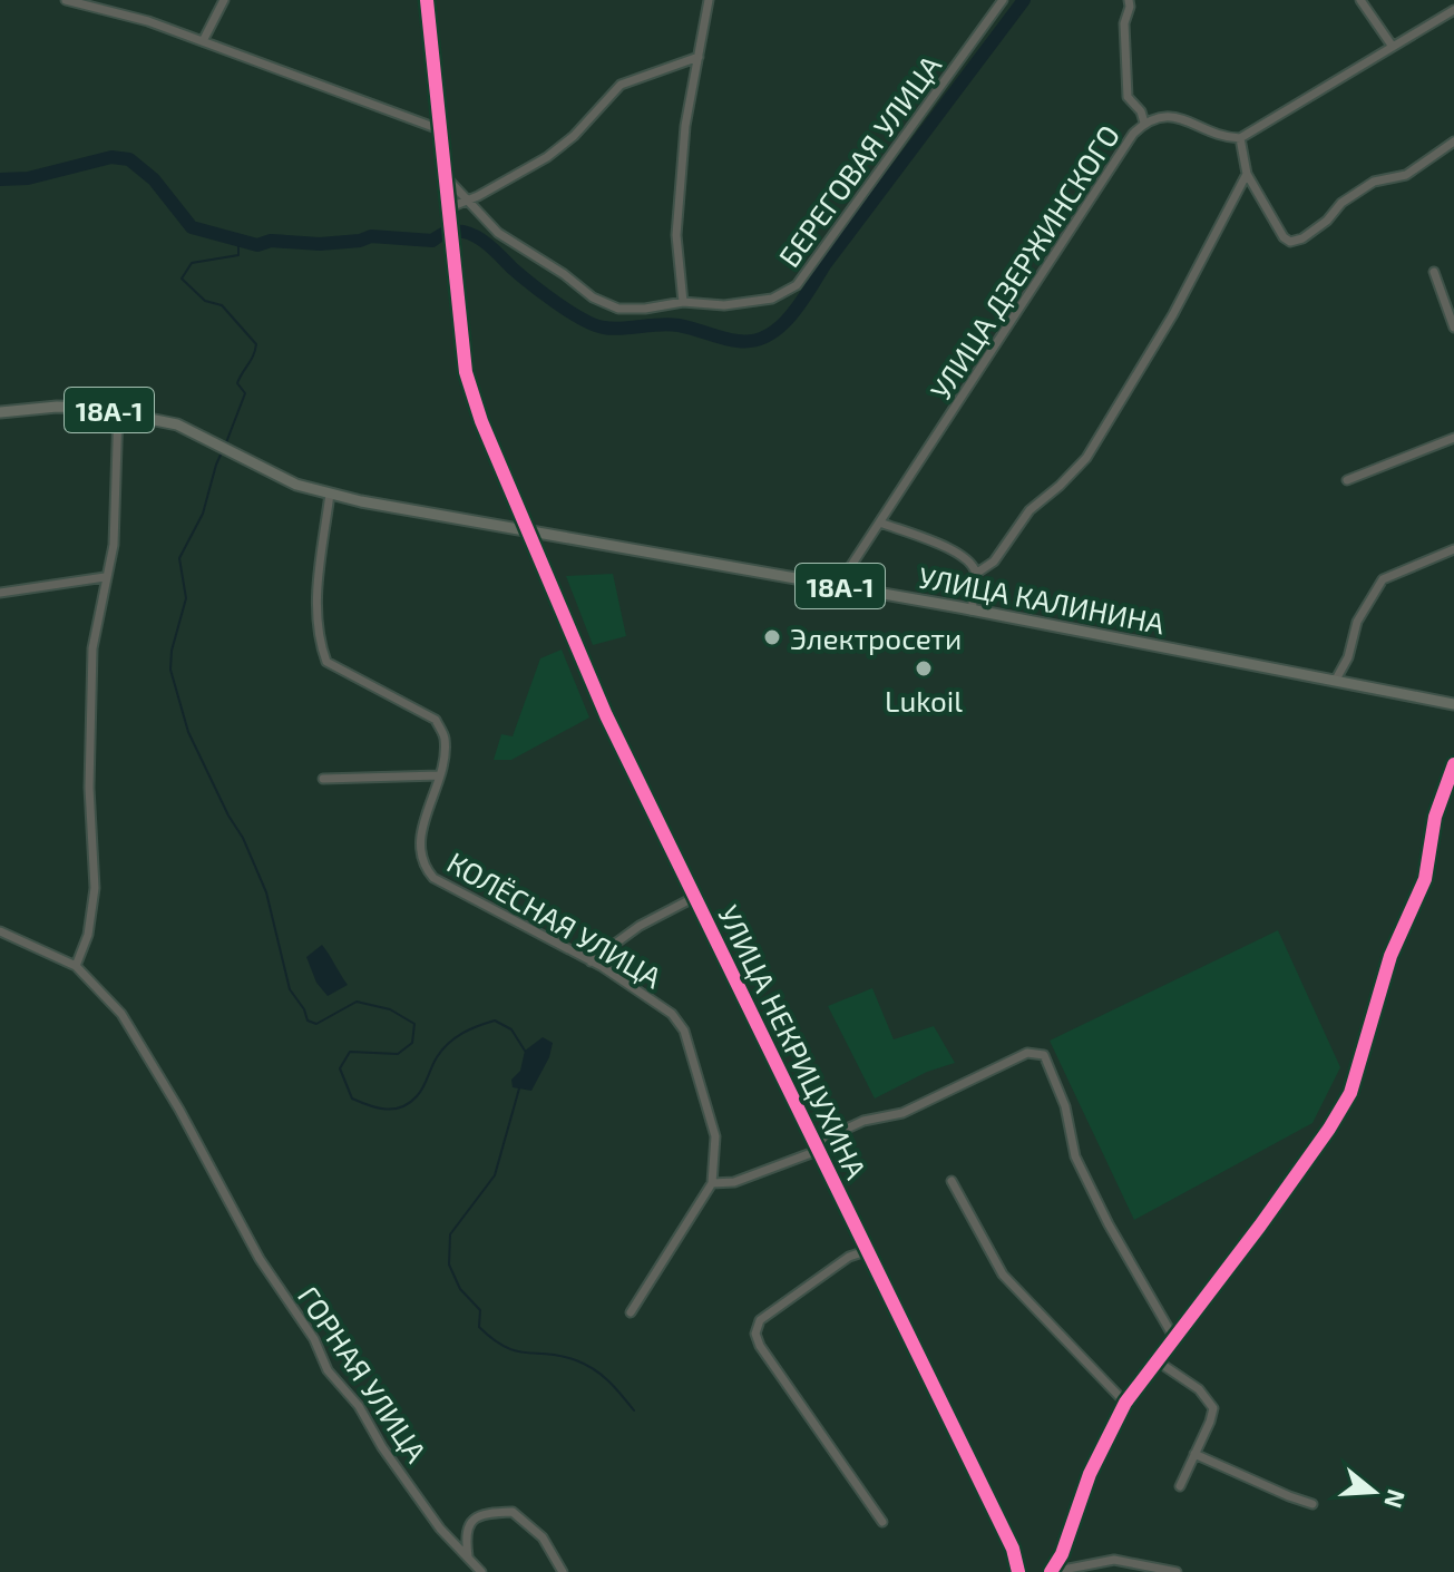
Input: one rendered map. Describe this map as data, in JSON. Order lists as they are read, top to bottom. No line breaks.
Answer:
{"streets":{"main road":["18А-1","УЛИЦА КАЛИНИНА"],"street":["БЕРЕГОВАЯ УЛИЦА","УЛИЦА ДЗЕРЖИНСКОГО","КОЛЁСНАЯ УЛИЦА","УЛИЦА НЕКРИЦУХИНА","ГОРНАЯ УЛИЦА"]},"crossings":[["БЕРЕГОВАЯ УЛИЦА","УЛИЦА НЕКРИЦУХИНА"],["УЛИЦА ДЗЕРЖИНСКОГО","УЛИЦА КАЛИНИНА"],["УЛИЦА КАЛИНИНА","КОЛЁСНАЯ УЛИЦА"],["УЛИЦА КАЛИНИНА","УЛИЦА НЕКРИЦУХИНА"]],"places":["Электросети","Lukoil"],"north":"right"}
